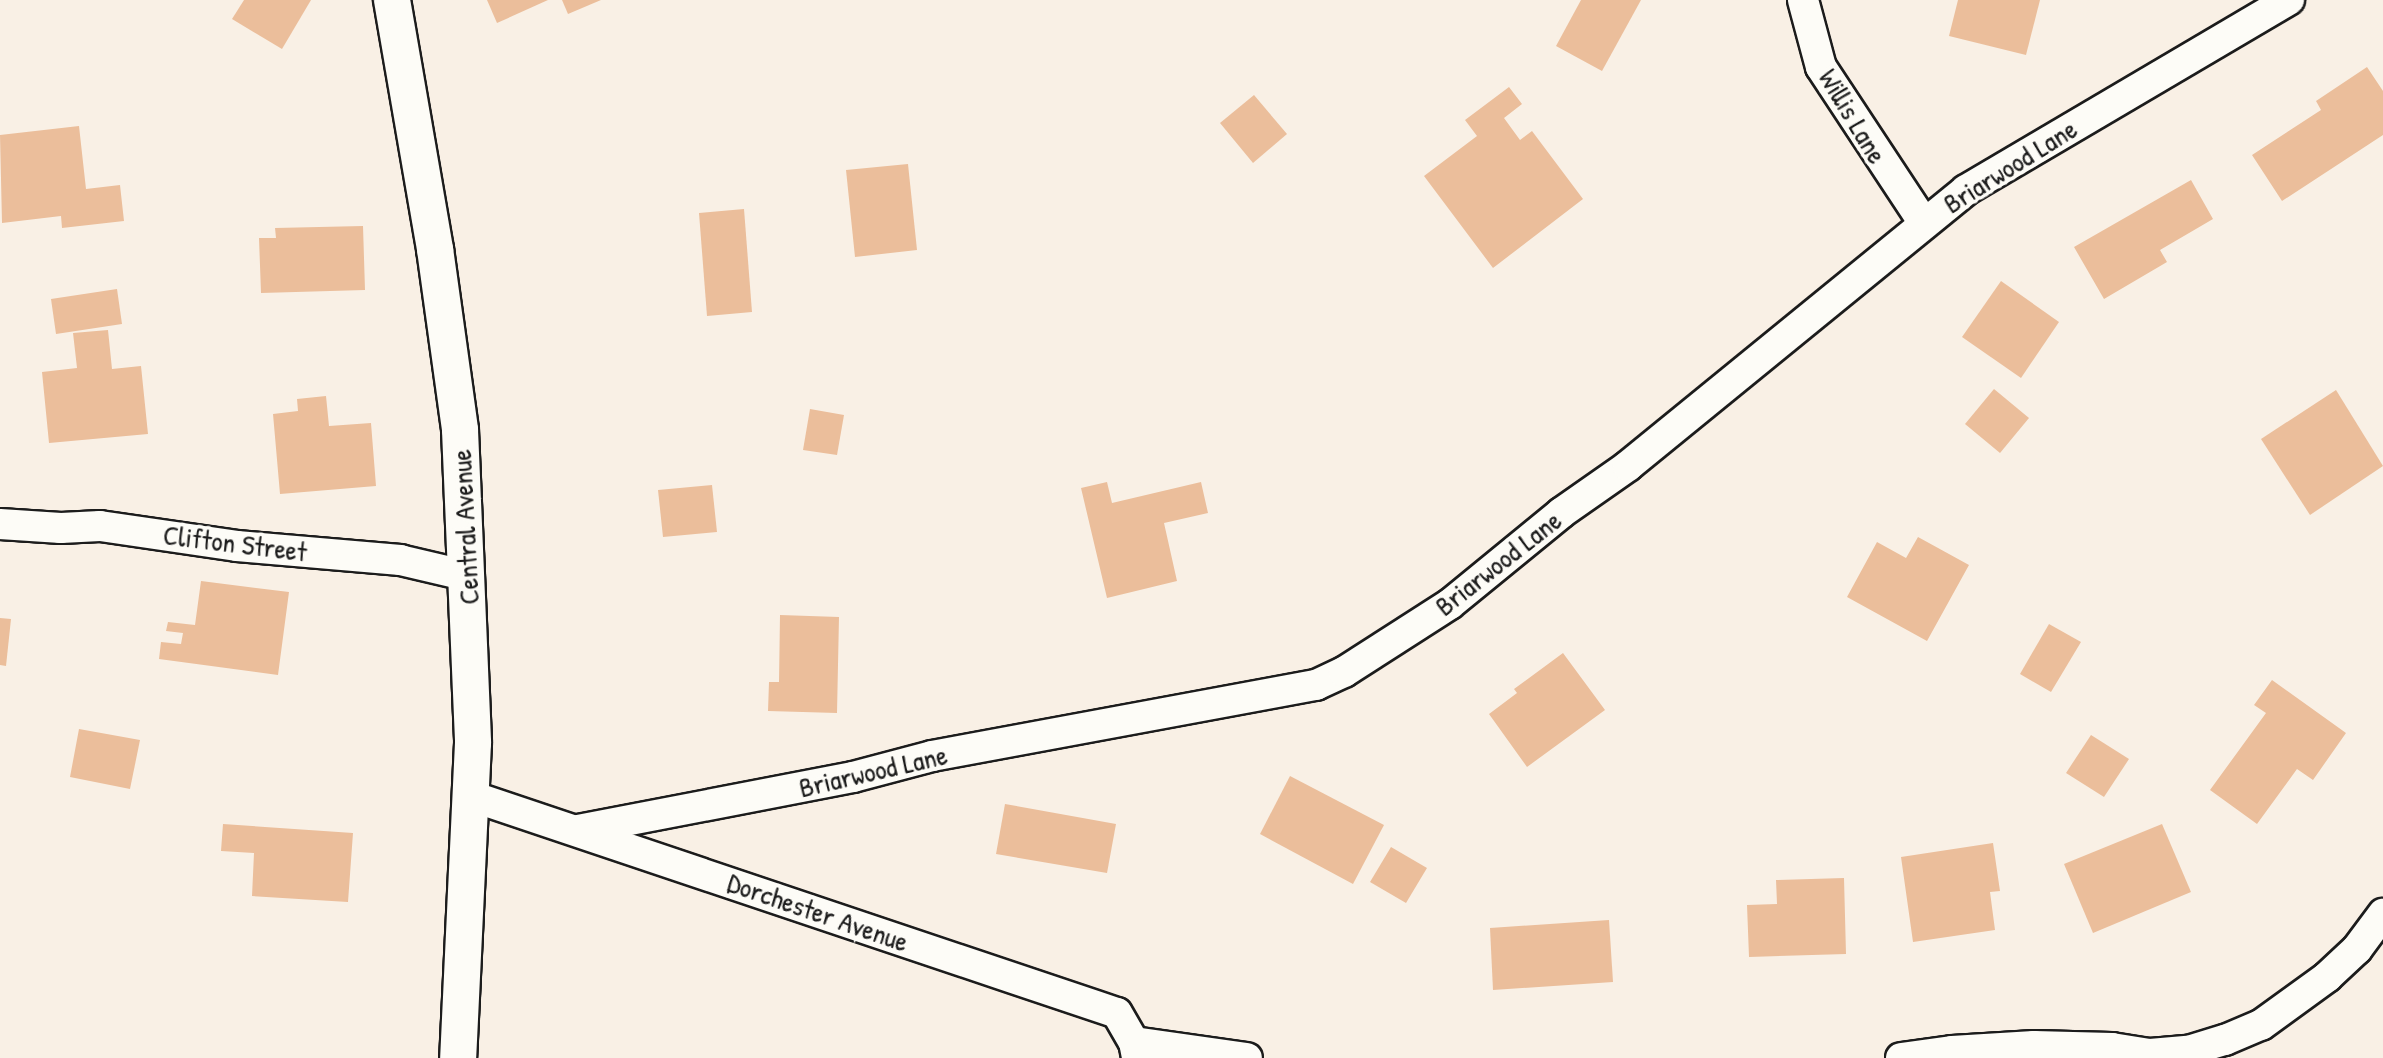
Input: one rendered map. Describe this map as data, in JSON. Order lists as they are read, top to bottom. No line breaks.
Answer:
{"streets":{"street":["Willis Lane","Briarwood Lane","Central Avenue","Clifton Street","Dorchester Avenue"]},"crossings":[["Willis Lane","Briarwood Lane"],["Briarwood Lane","Dorchester Avenue"],["Central Avenue","Clifton Street"],["Central Avenue","Dorchester Avenue"]]}
